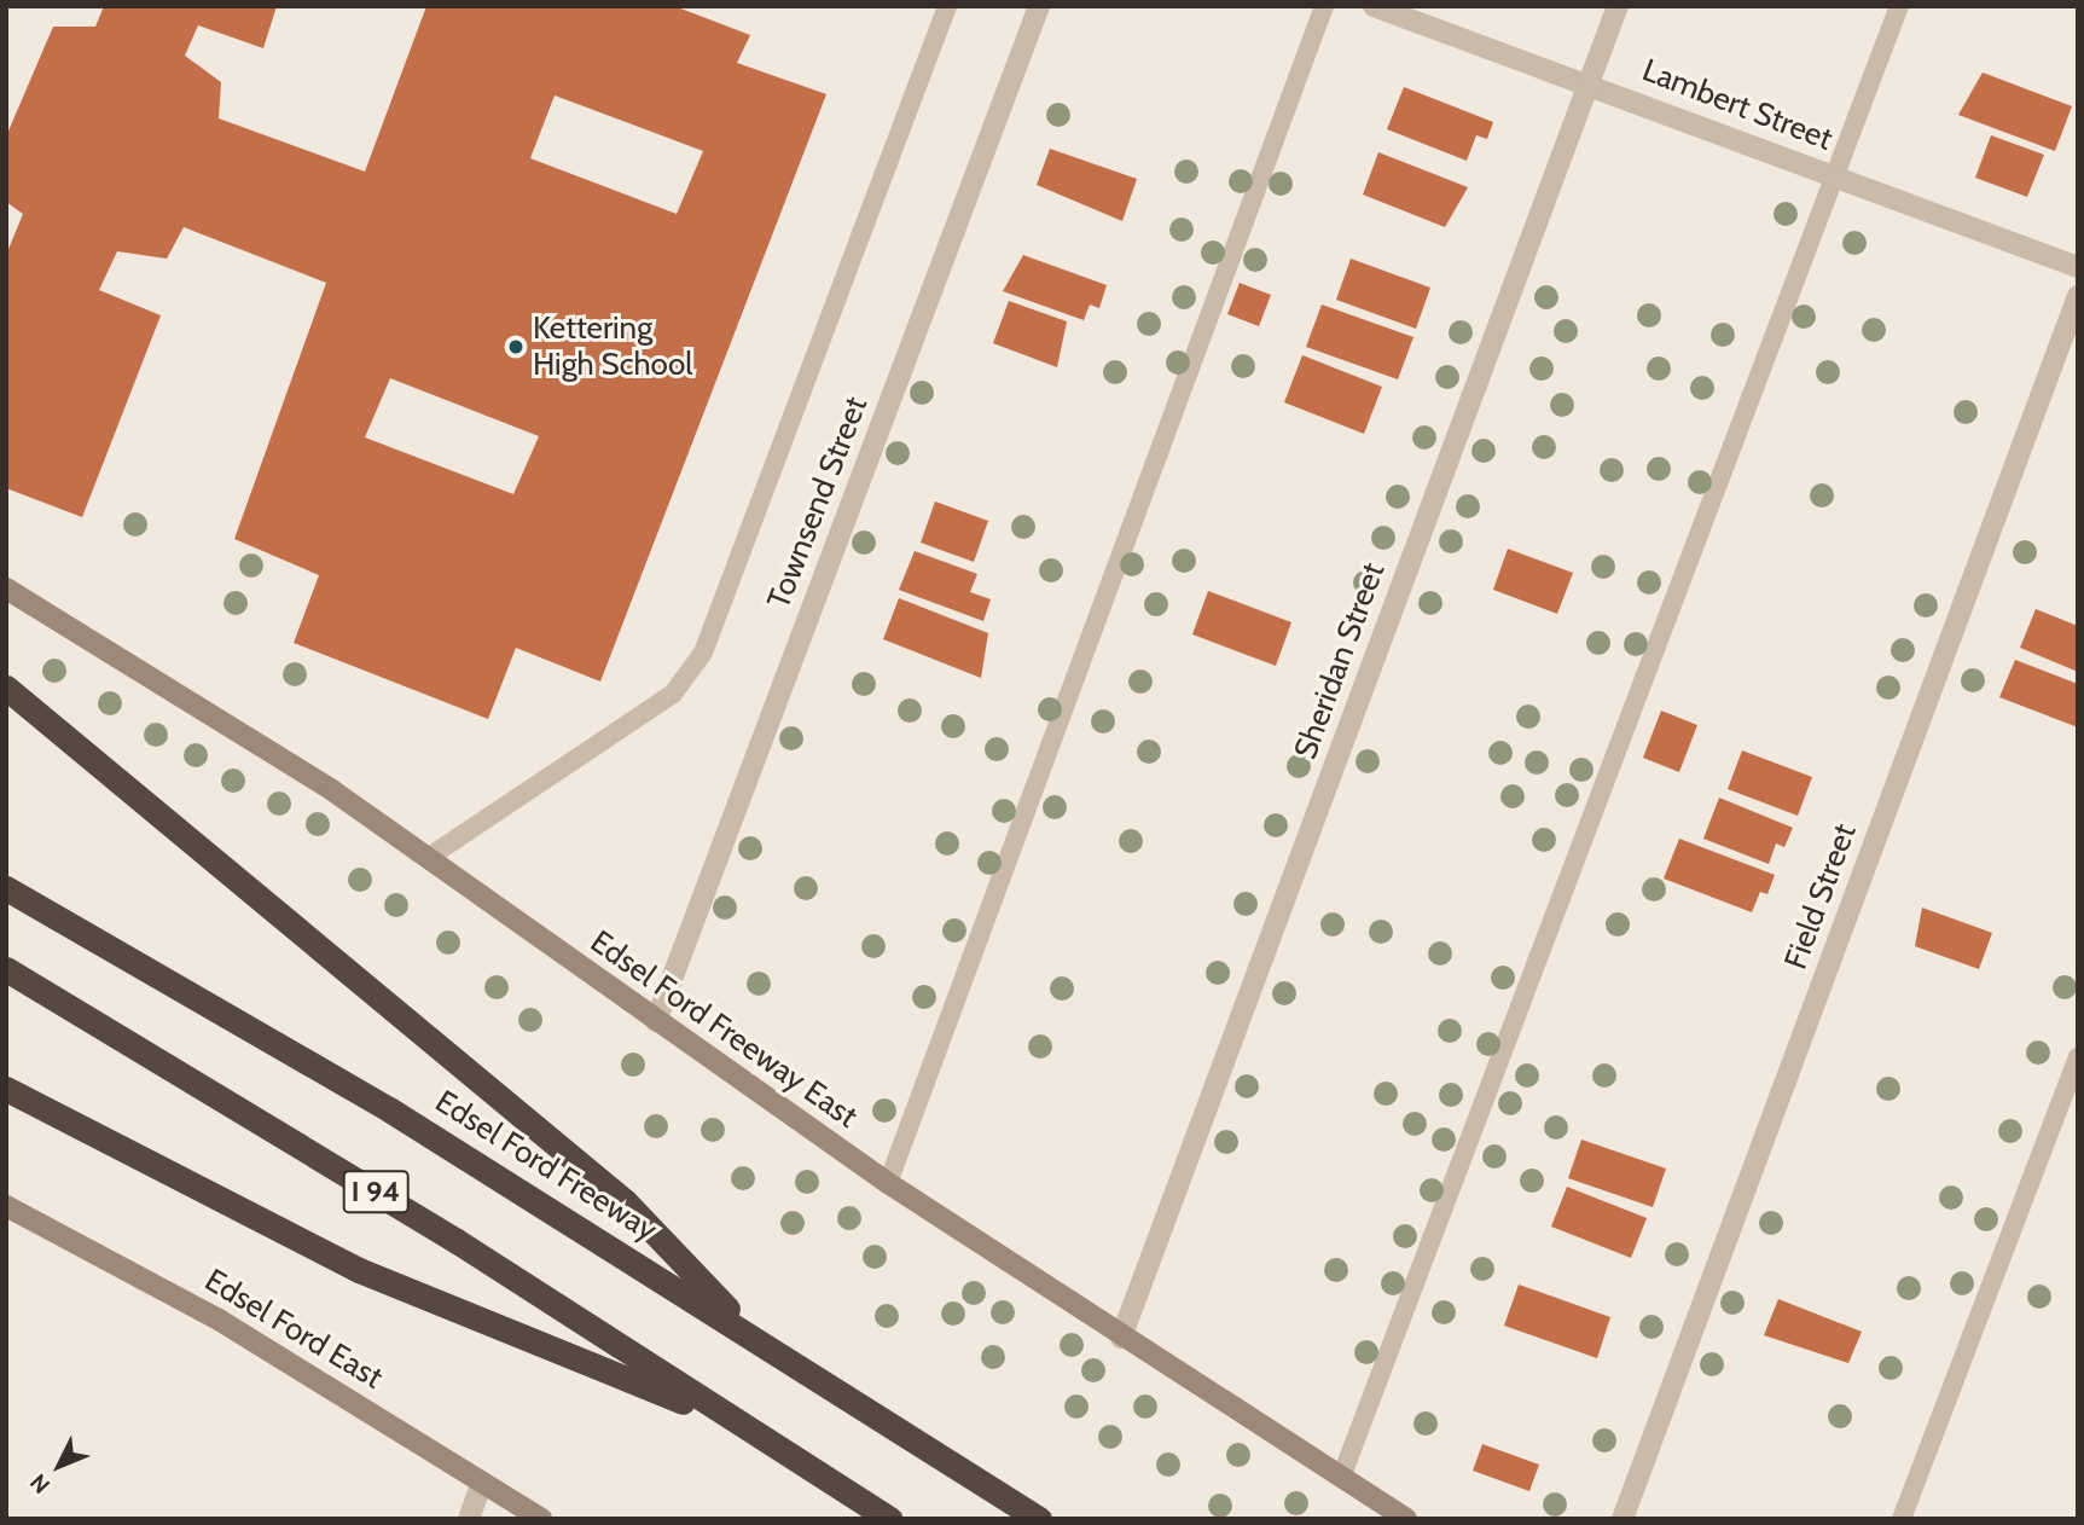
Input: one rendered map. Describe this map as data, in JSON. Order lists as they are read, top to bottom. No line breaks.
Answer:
{"streets":{"highway":["Edsel Ford Freeway","I 94"],"street":["Lambert Street","Townsend Street","Sheridan Street","Field Street","Edsel Ford Freeway East","Edsel Ford East"]},"crossings":[["Lambert Street","Sheridan Street"],["Townsend Street","Edsel Ford Freeway East"],["Sheridan Street","Edsel Ford Freeway East"]],"places":["Kettering High School"],"north":"bottom left"}
